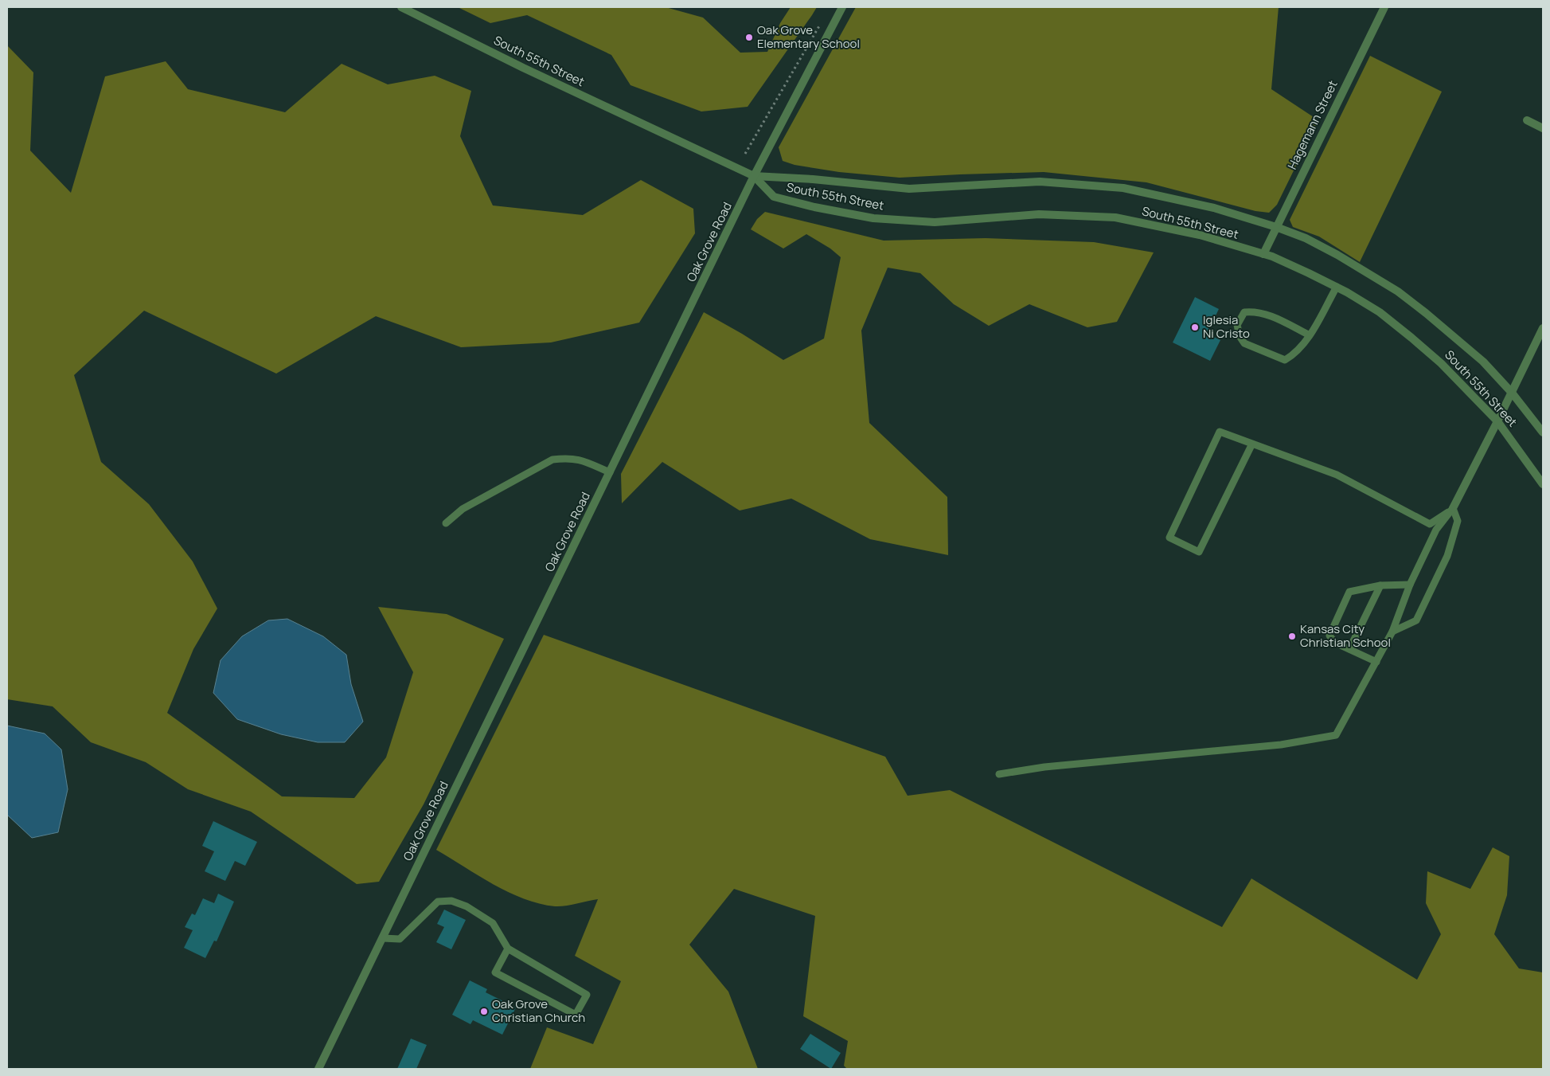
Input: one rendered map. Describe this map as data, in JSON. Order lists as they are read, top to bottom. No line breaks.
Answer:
{"streets":{"street":["South 55th Street","Hagemann Street","Oak Grove Road"]},"crossings":[["South 55th Street","Hagemann Street"],["South 55th Street","Oak Grove Road"]],"places":["Oak Grove Elementary School","Iglesia Ni Cristo","Kansas City Christian School","Oak Grove Christian Church"]}
